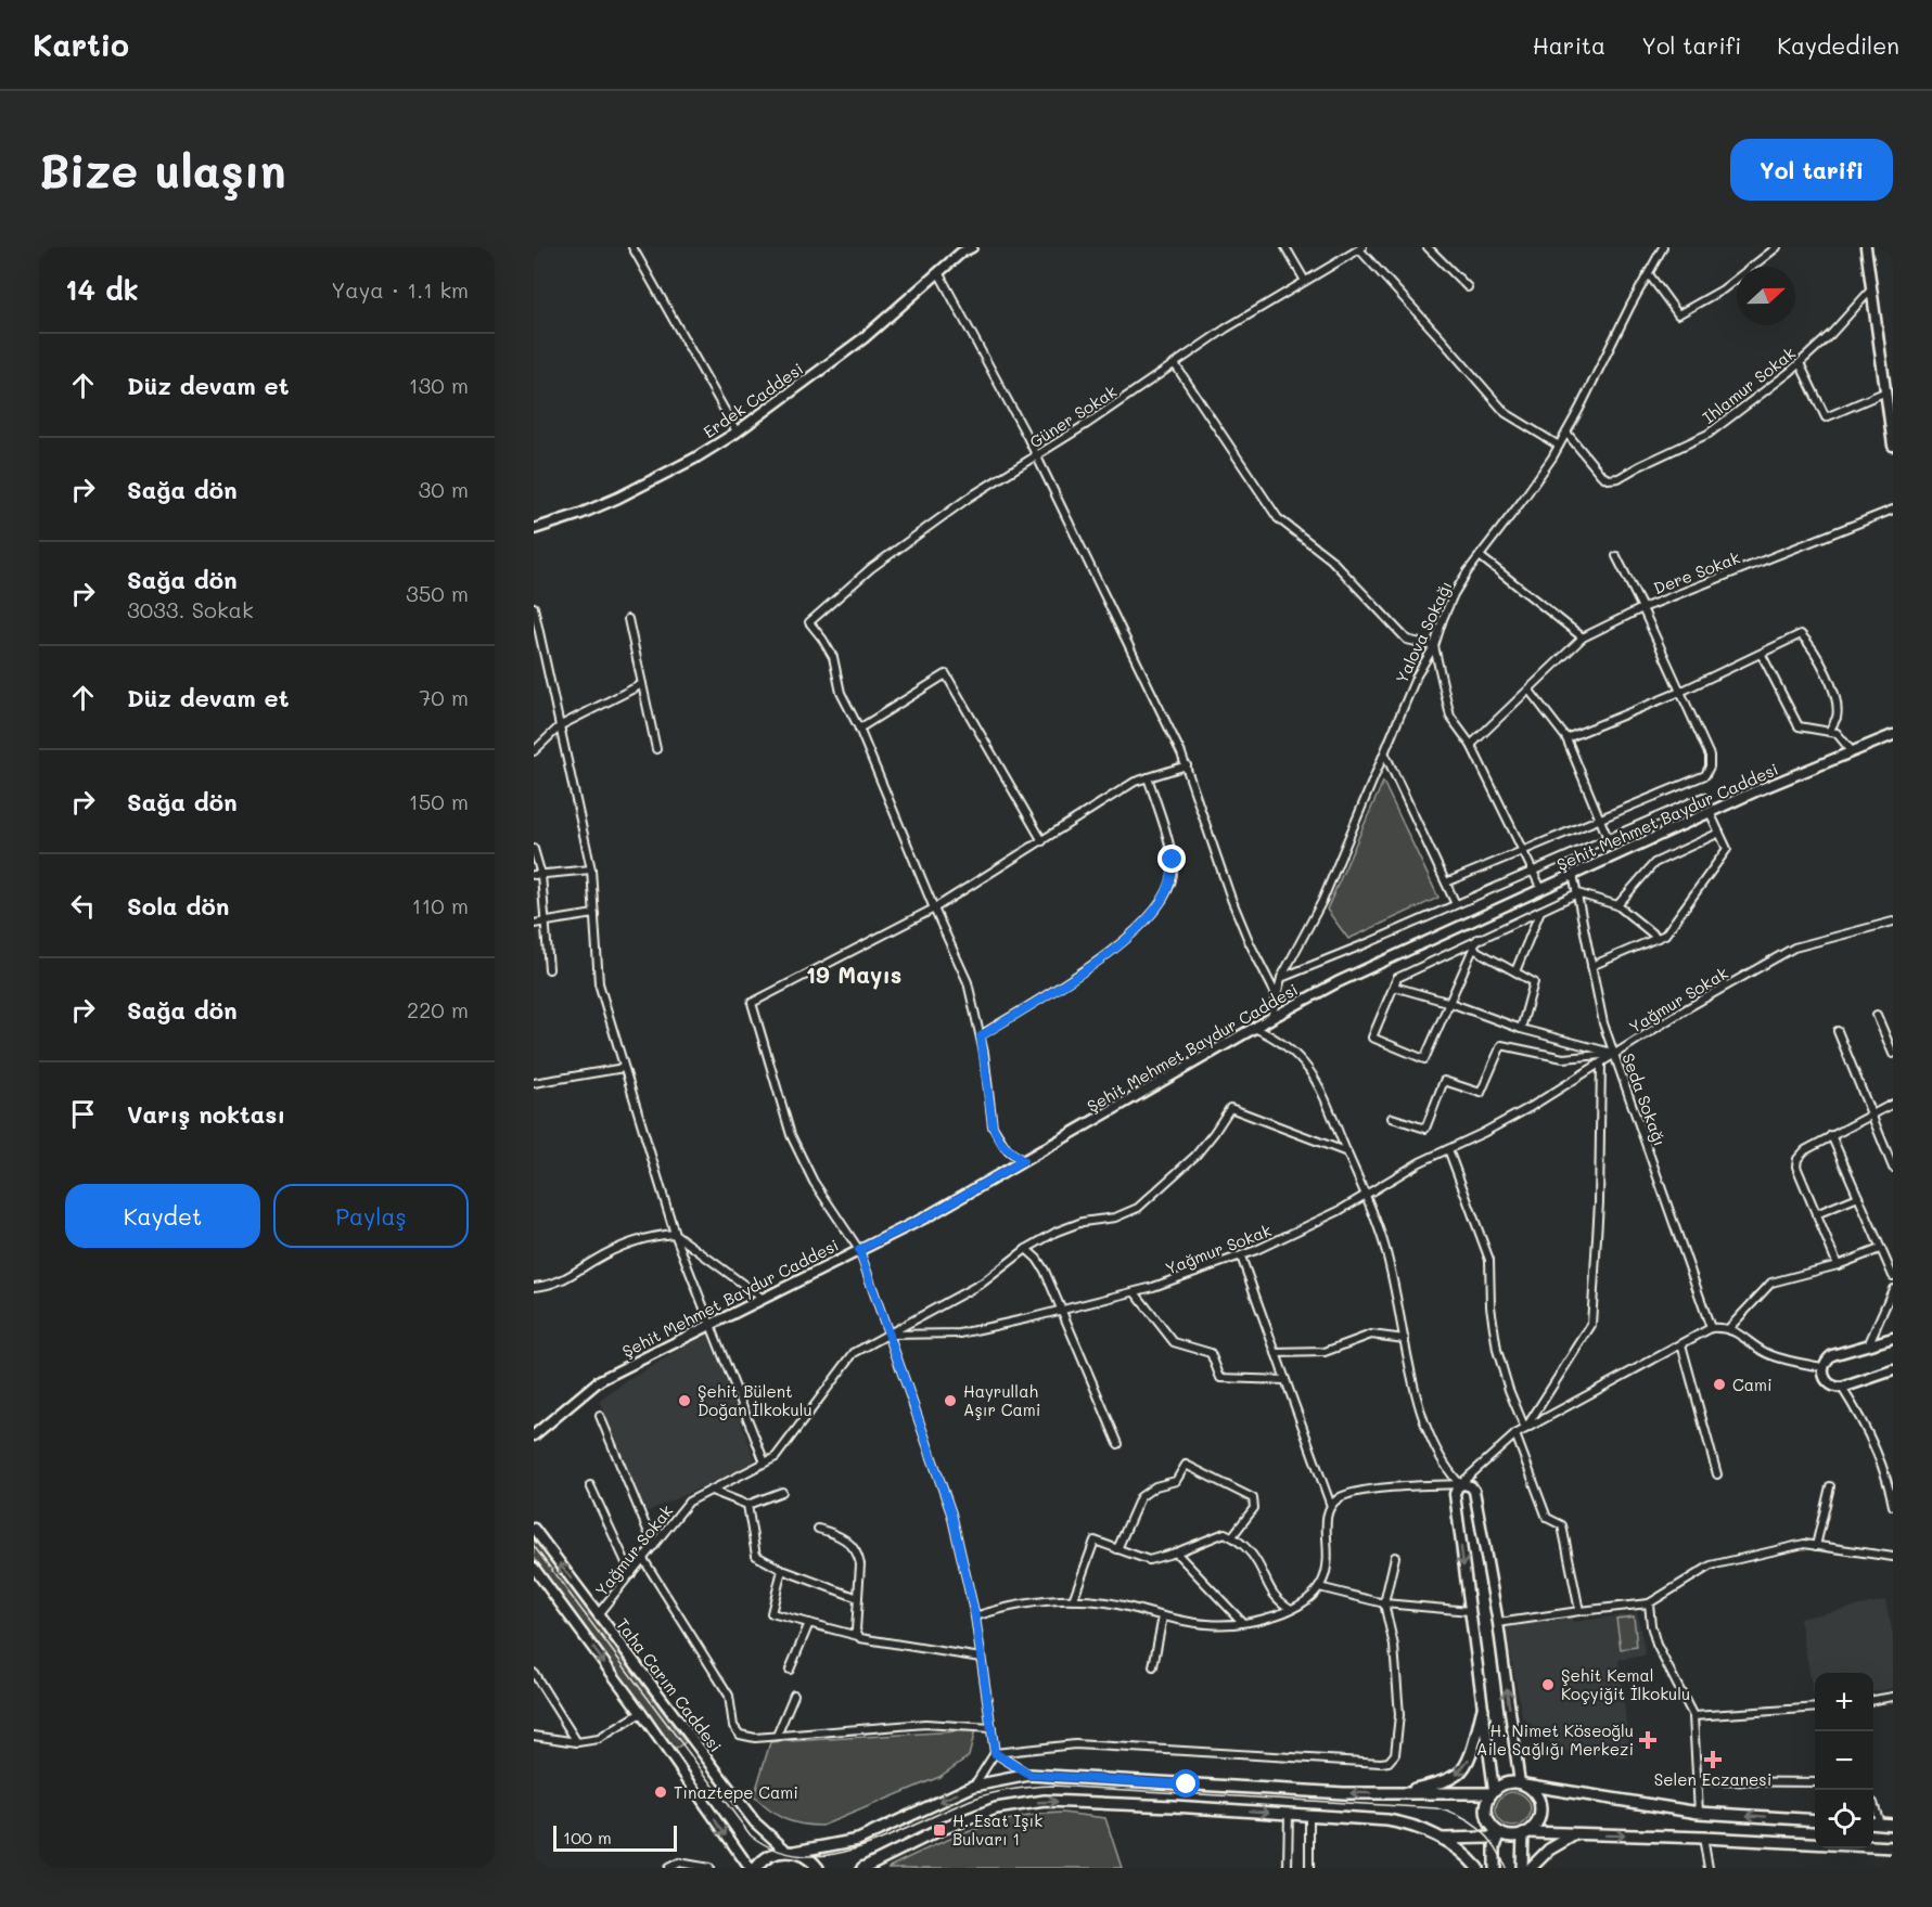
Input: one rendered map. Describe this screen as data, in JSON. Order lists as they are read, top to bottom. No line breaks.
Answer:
{"streets":{"street":["Ihlamur Sokak","Erdek Caddesi","Güner Sokak","Dere Sokak","Yalova Sokağı","Şehit Mehmet Baydur Caddesi","Yağmur Sokak","Seda Sokağı","Taha Carım Caddesi"]},"crossings":[["Ihlamur Sokak","Yalova Sokağı"],["Yalova Sokağı","Şehit Mehmet Baydur Caddesi"],["Şehit Mehmet Baydur Caddesi","Seda Sokağı"],["Yağmur Sokak","Seda Sokağı"],["Yağmur Sokak","Taha Carım Caddesi"]],"districts":["19 Mayıs"],"places":{"other":["Cami","Şehit Bülent Doğan İlkokulu","Hayrullah Aşır Cami","Şehit Kemal Koçyiğit İlkokulu","Tınaztepe Cami"],"health":["H. Nimet Köseoğlu Aile Sağlığı Merkezi","Selen Eczanesi"],"transit":["H. Esat Işık Bulvarı 1"]},"scale_bar":"100 m","north":"right","page":{"header":"Kartio","nav":["Harita","Yol tarifi","Kaydedilen"],"buttons":["Yol tarifi",["Kaydet","Paylaş"]],"title":"Bize ulaşın","heading":["14 dk","Yaya · 1.1 km"],"list":[["Düz devam et","130 m"],["Sağa dön","30 m"],["Sağa dön","3033. Sokak","350 m"],["Düz devam et","70 m"],["Sağa dön","150 m"],["Sola dön","110 m"],["Sağa dön","220 m"],"Varış noktası"],"map_buttons":["+","−"],"scale":"100 m"}}
